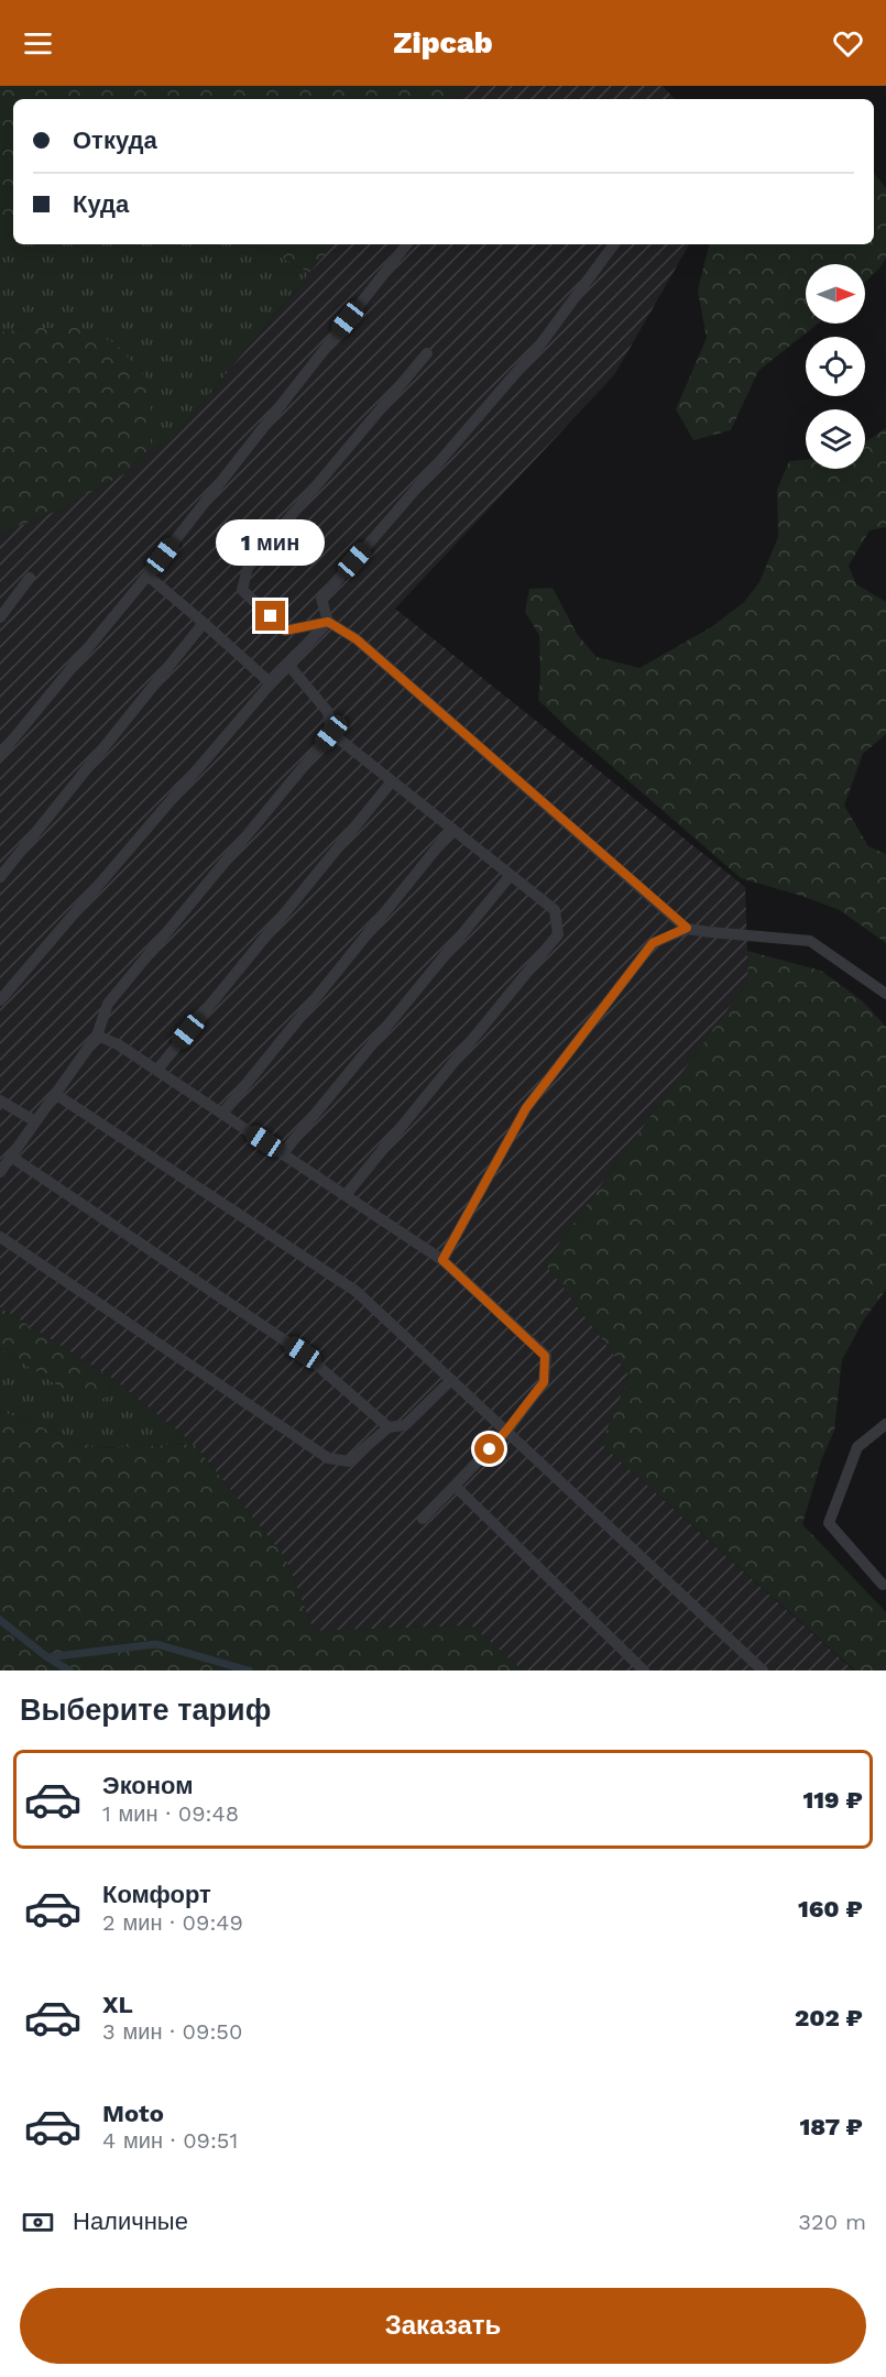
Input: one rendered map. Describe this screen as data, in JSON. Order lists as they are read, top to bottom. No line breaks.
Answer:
{"north":"right","page":{"header":"Zipcab","banner":["Откуда","Куда"],"bubble":"1 мин","heading":"Выберите тариф","list":[{"name":"Эконом","note":"1 мин · 09:48","value":"119 ₽"},{"name":"Комфорт","note":"2 мин · 09:49","value":"160 ₽"},{"name":"XL","note":"3 мин · 09:50","value":"202 ₽"},{"name":"Moto","note":"4 мин · 09:51","value":"187 ₽"}],"pay":["Наличные","320 m"],"buttons":"Заказать"}}
